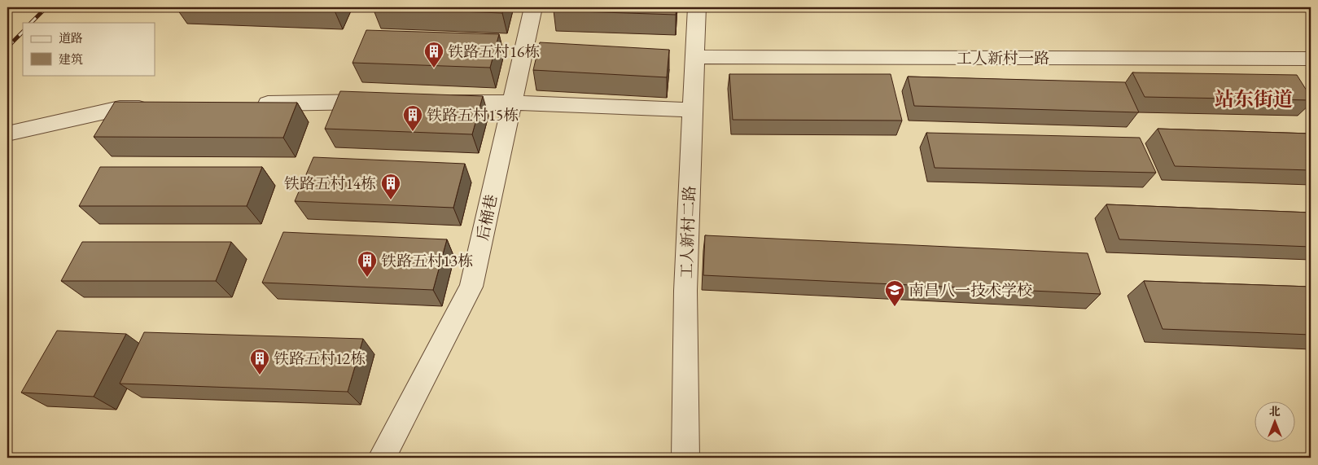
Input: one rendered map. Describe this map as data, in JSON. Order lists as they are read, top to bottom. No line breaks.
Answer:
{"streets":{"street":["工人新村一路","后桶巷","工人新村二路"]},"crossings":[["工人新村一路","工人新村二路"]],"districts":["站东街道"],"places":{"building":["铁路五村16栋","铁路五村15栋","铁路五村14栋","铁路五村13栋","铁路五村12栋"],"school or university":["南昌八一技术学校"]},"legend":["道路","建筑"],"north":"top"}
